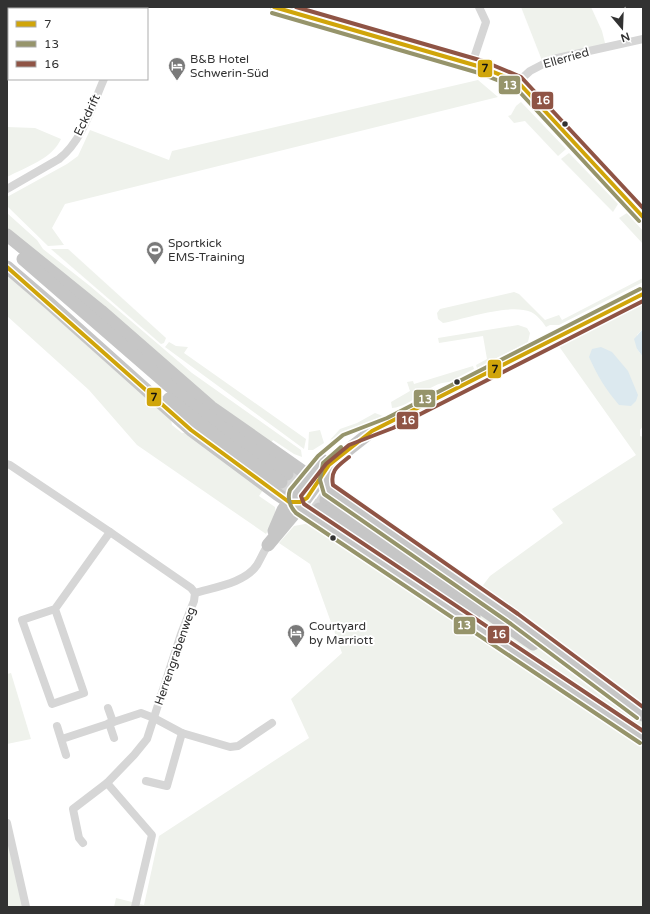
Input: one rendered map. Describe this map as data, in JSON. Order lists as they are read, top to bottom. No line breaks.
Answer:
{"streets":{"street":["Ellerried","Eckdrift","Herrengrabenweg"]},"places":{"hotel":["B&B Hotel Schwerin-Süd","Courtyard by Marriott"],"sports":["Sportkick EMS-Training"]},"lines":["transit line 7","transit line 16","transit line 13"],"legend":["7","13","16"],"north":"bottom"}
